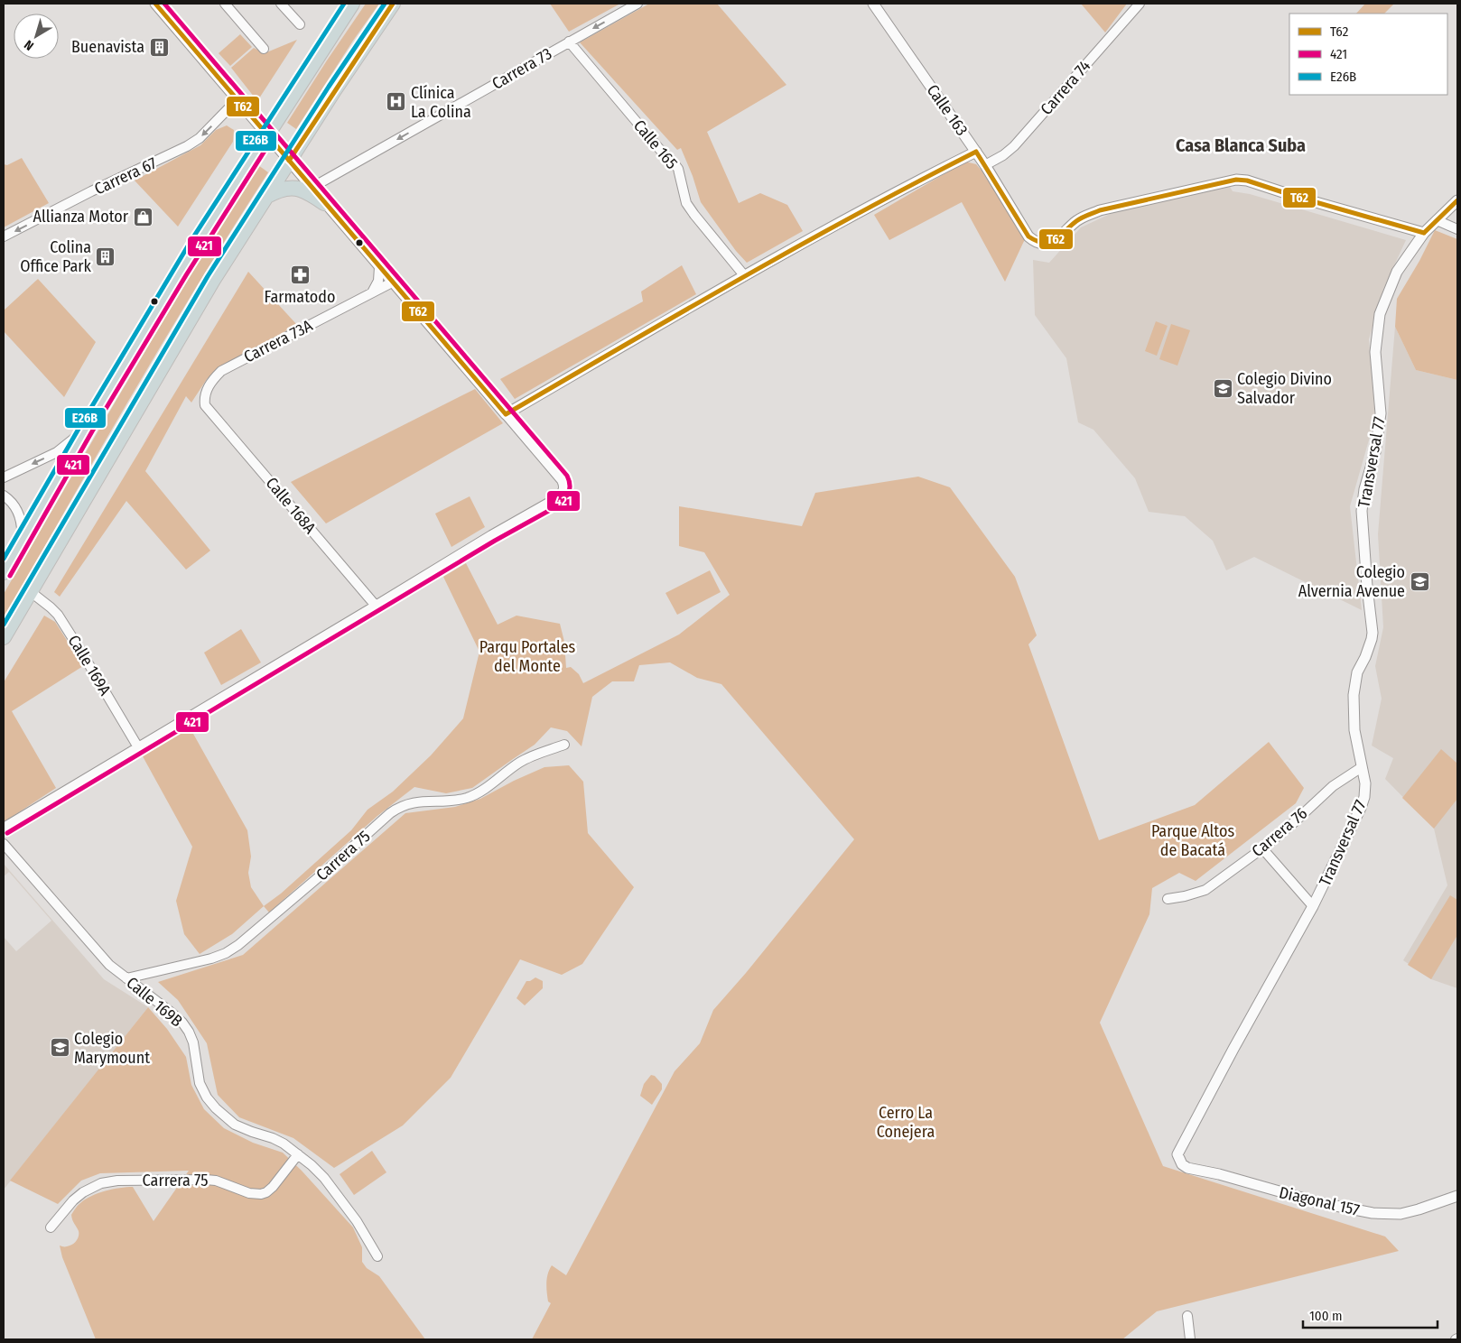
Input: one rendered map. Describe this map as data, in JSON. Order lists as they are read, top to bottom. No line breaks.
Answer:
{"streets":{"street":["Carrera 73","Carrera 74","Calle 163","Calle 165","Carrera 67","Carrera 73A","Transversal 77","Calle 168A","Calle 169A","Carrera 76","Carrera 75","Calle 169B","Diagonal 157"]},"crossings":[["Carrera 73","Calle 165"],["Carrera 74","Calle 163"],["Calle 163","Transversal 77"],["Carrera 73A","Calle 168A"],["Transversal 77","Carrera 76"],["Transversal 77","Diagonal 157"],["Carrera 75","Calle 169B"]],"one_way":["Carrera 73","Carrera 67"],"districts":["Casa Blanca Suba"],"parks":["Parqu Portales del Monte","Parque Altos de Bacatá","Cerro La Conejera"],"places":{"building":["Buenavista","Colina Office Park"],"hospital":["Clínica La Colina"],"shop":["Allianza Motor"],"pharmacy":["Farmatodo"],"school or university":["Colegio Divino Salvador","Colegio Alvernia Avenue","Colegio Marymount"]},"lines":["transit line T62","transit line 421","transit line E26B"],"legend":["T62","421","E26B"],"scale_bar":"100 m","north":"bottom left"}
